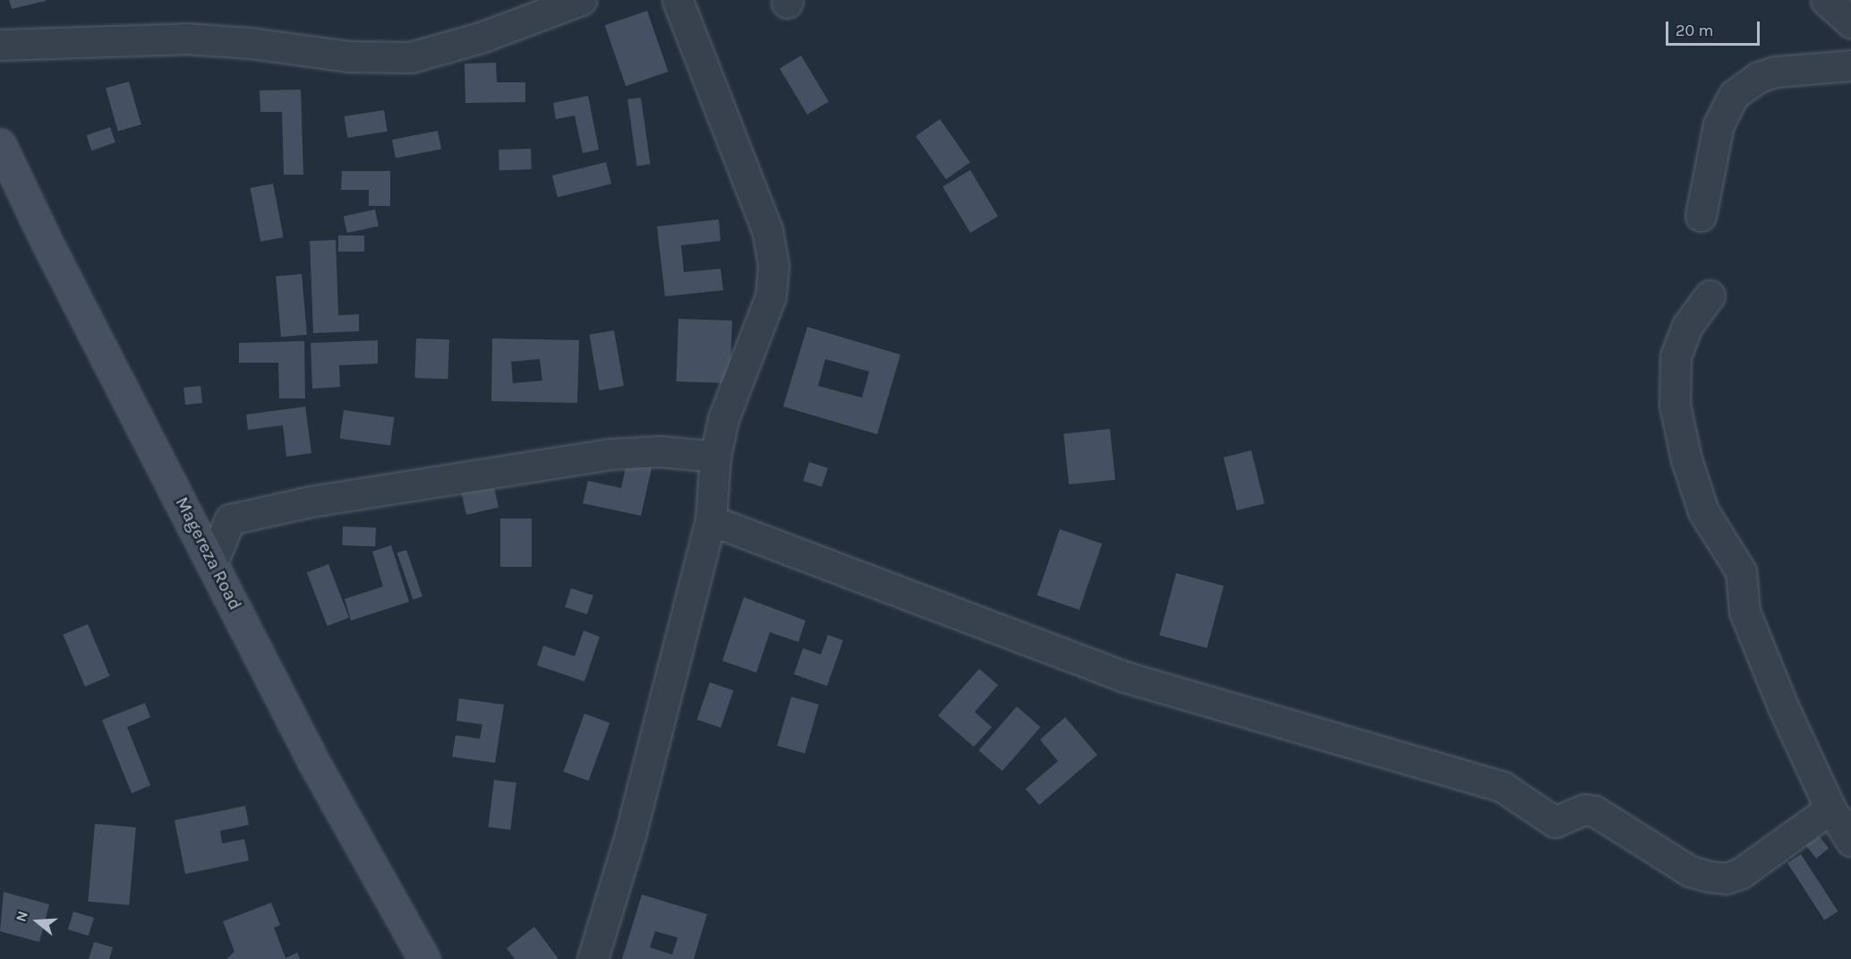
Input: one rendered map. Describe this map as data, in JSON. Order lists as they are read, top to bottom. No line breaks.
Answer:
{"streets":{"street":["Magereza Road"]},"scale_bar":"20 m","north":"left"}
